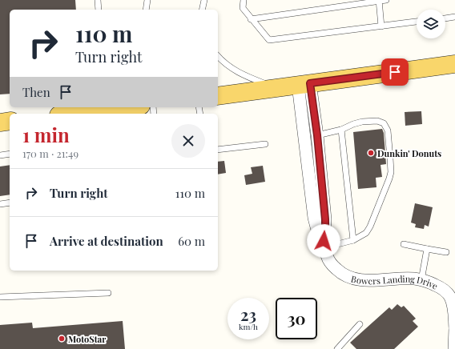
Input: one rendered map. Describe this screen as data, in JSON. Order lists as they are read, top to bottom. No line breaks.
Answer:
{"streets":{"street":["Bowers Landing Drive"]},"places":["Dunkin' Donuts","MotoStar"],"page":{"turn":["110 m","Turn right"],"then":"Then","heading":["1 min","170 m · 21:49"],"list":[{"name":"Turn right","value":"110 m"},{"name":"Arrive at destination","value":"60 m"}],"speed":"23 km/h","limit":"30"}}
